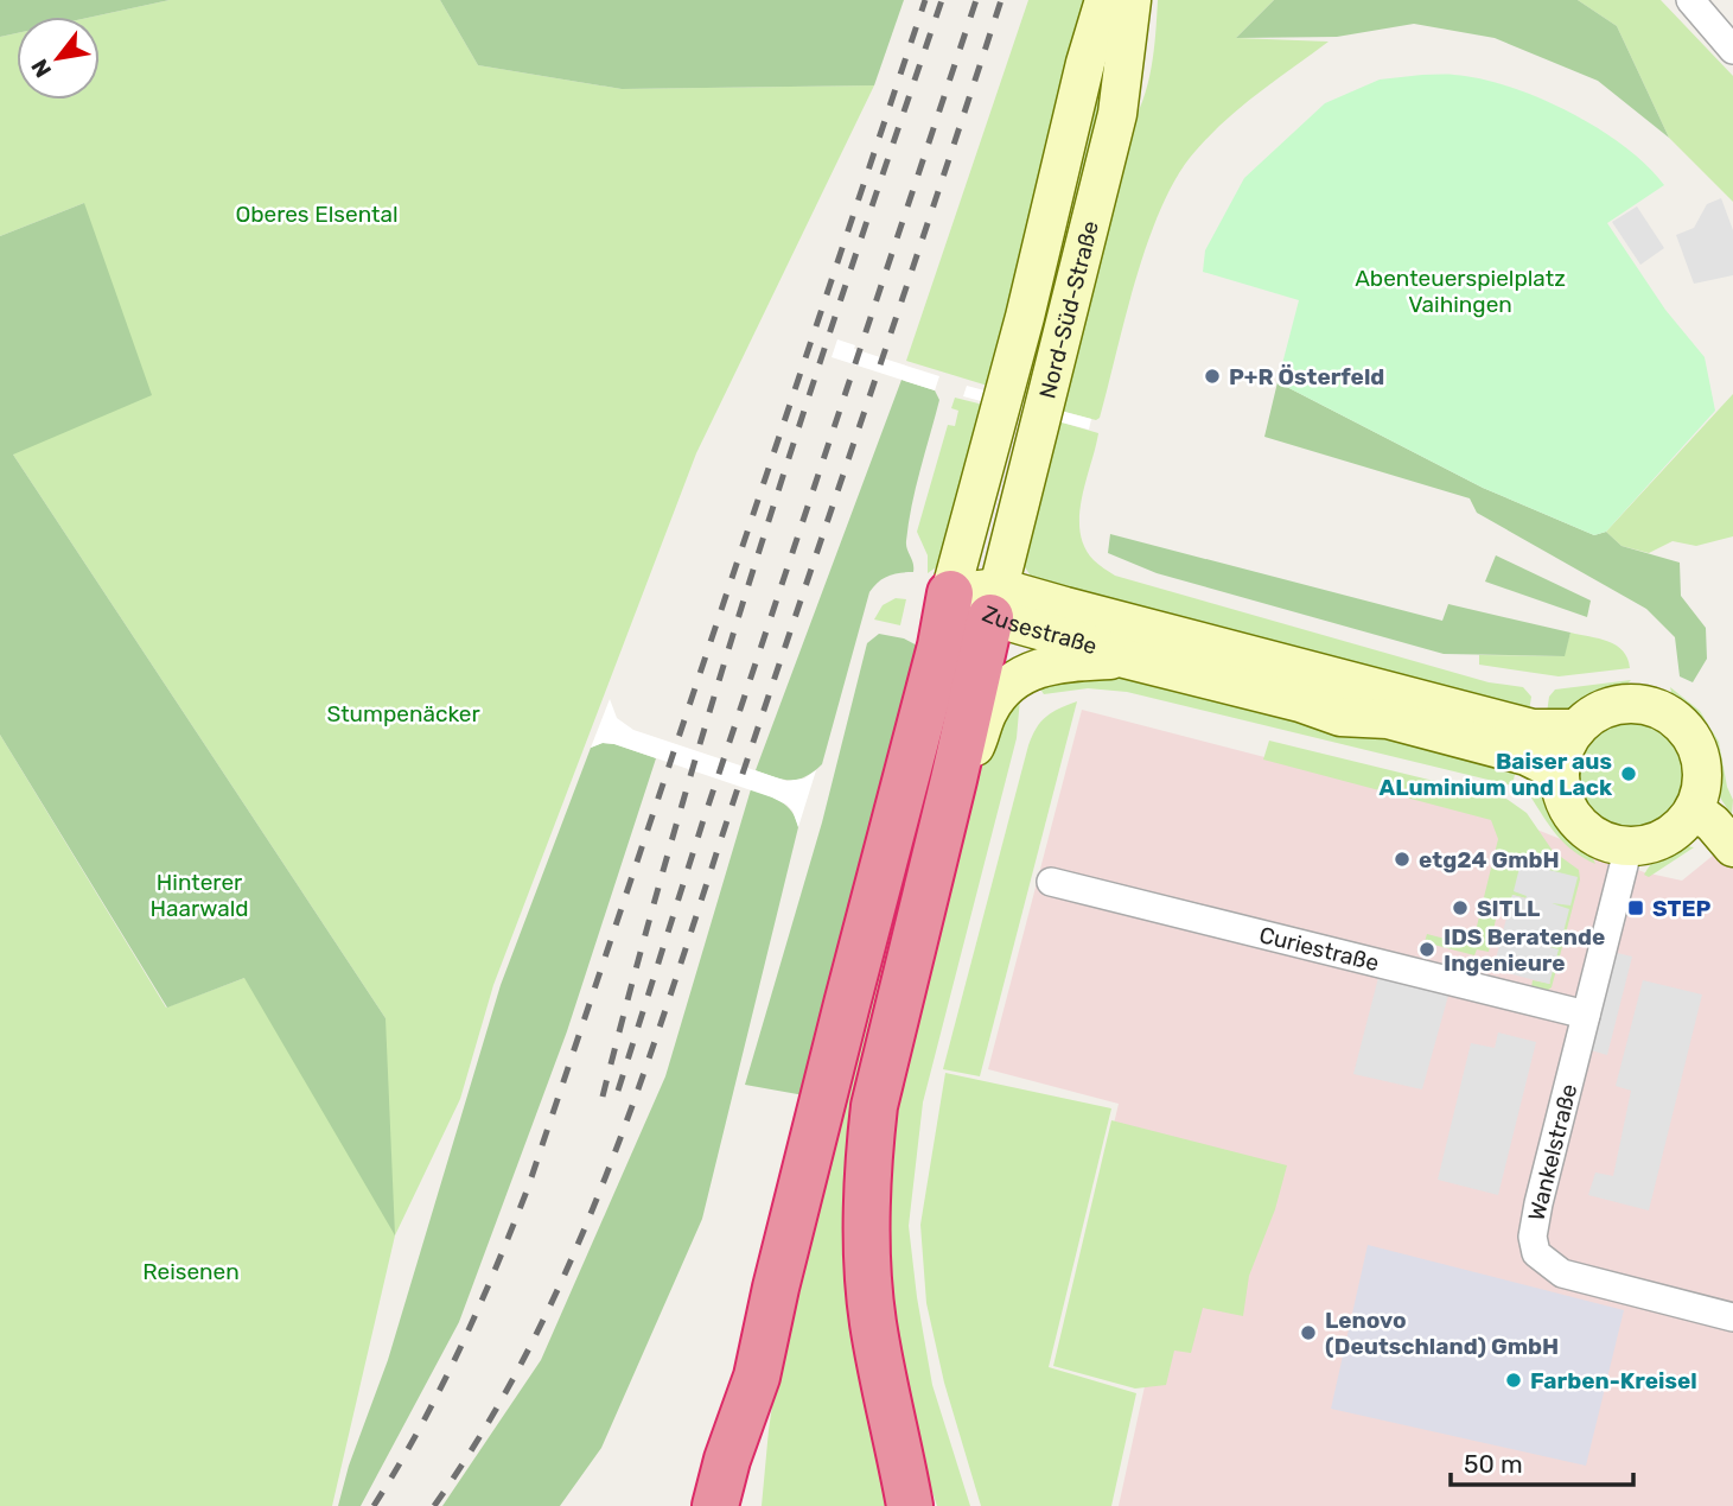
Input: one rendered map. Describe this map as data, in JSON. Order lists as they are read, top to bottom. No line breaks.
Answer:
{"streets":{"street":["Nord-Süd-Straße","Zusestraße","Curiestraße","Wankelstraße"]},"crossings":[["Nord-Süd-Straße","Zusestraße"],["Zusestraße","Wankelstraße"],["Curiestraße","Wankelstraße"]],"parks":["Oberes Elsental","Abenteuerspielplatz Vaihingen","Stumpenäcker","Hinterer Haarwald","Reisenen"],"places":{"other":["P+R Österfeld","Baiser aus ALuminium und Lack","etg24 GmbH","SITLL","IDS Beratende Ingenieure","Lenovo (Deutschland) GmbH","Farben-Kreisel"],"transit":["STEP"]},"scale_bar":"50 m","north":"bottom left"}
